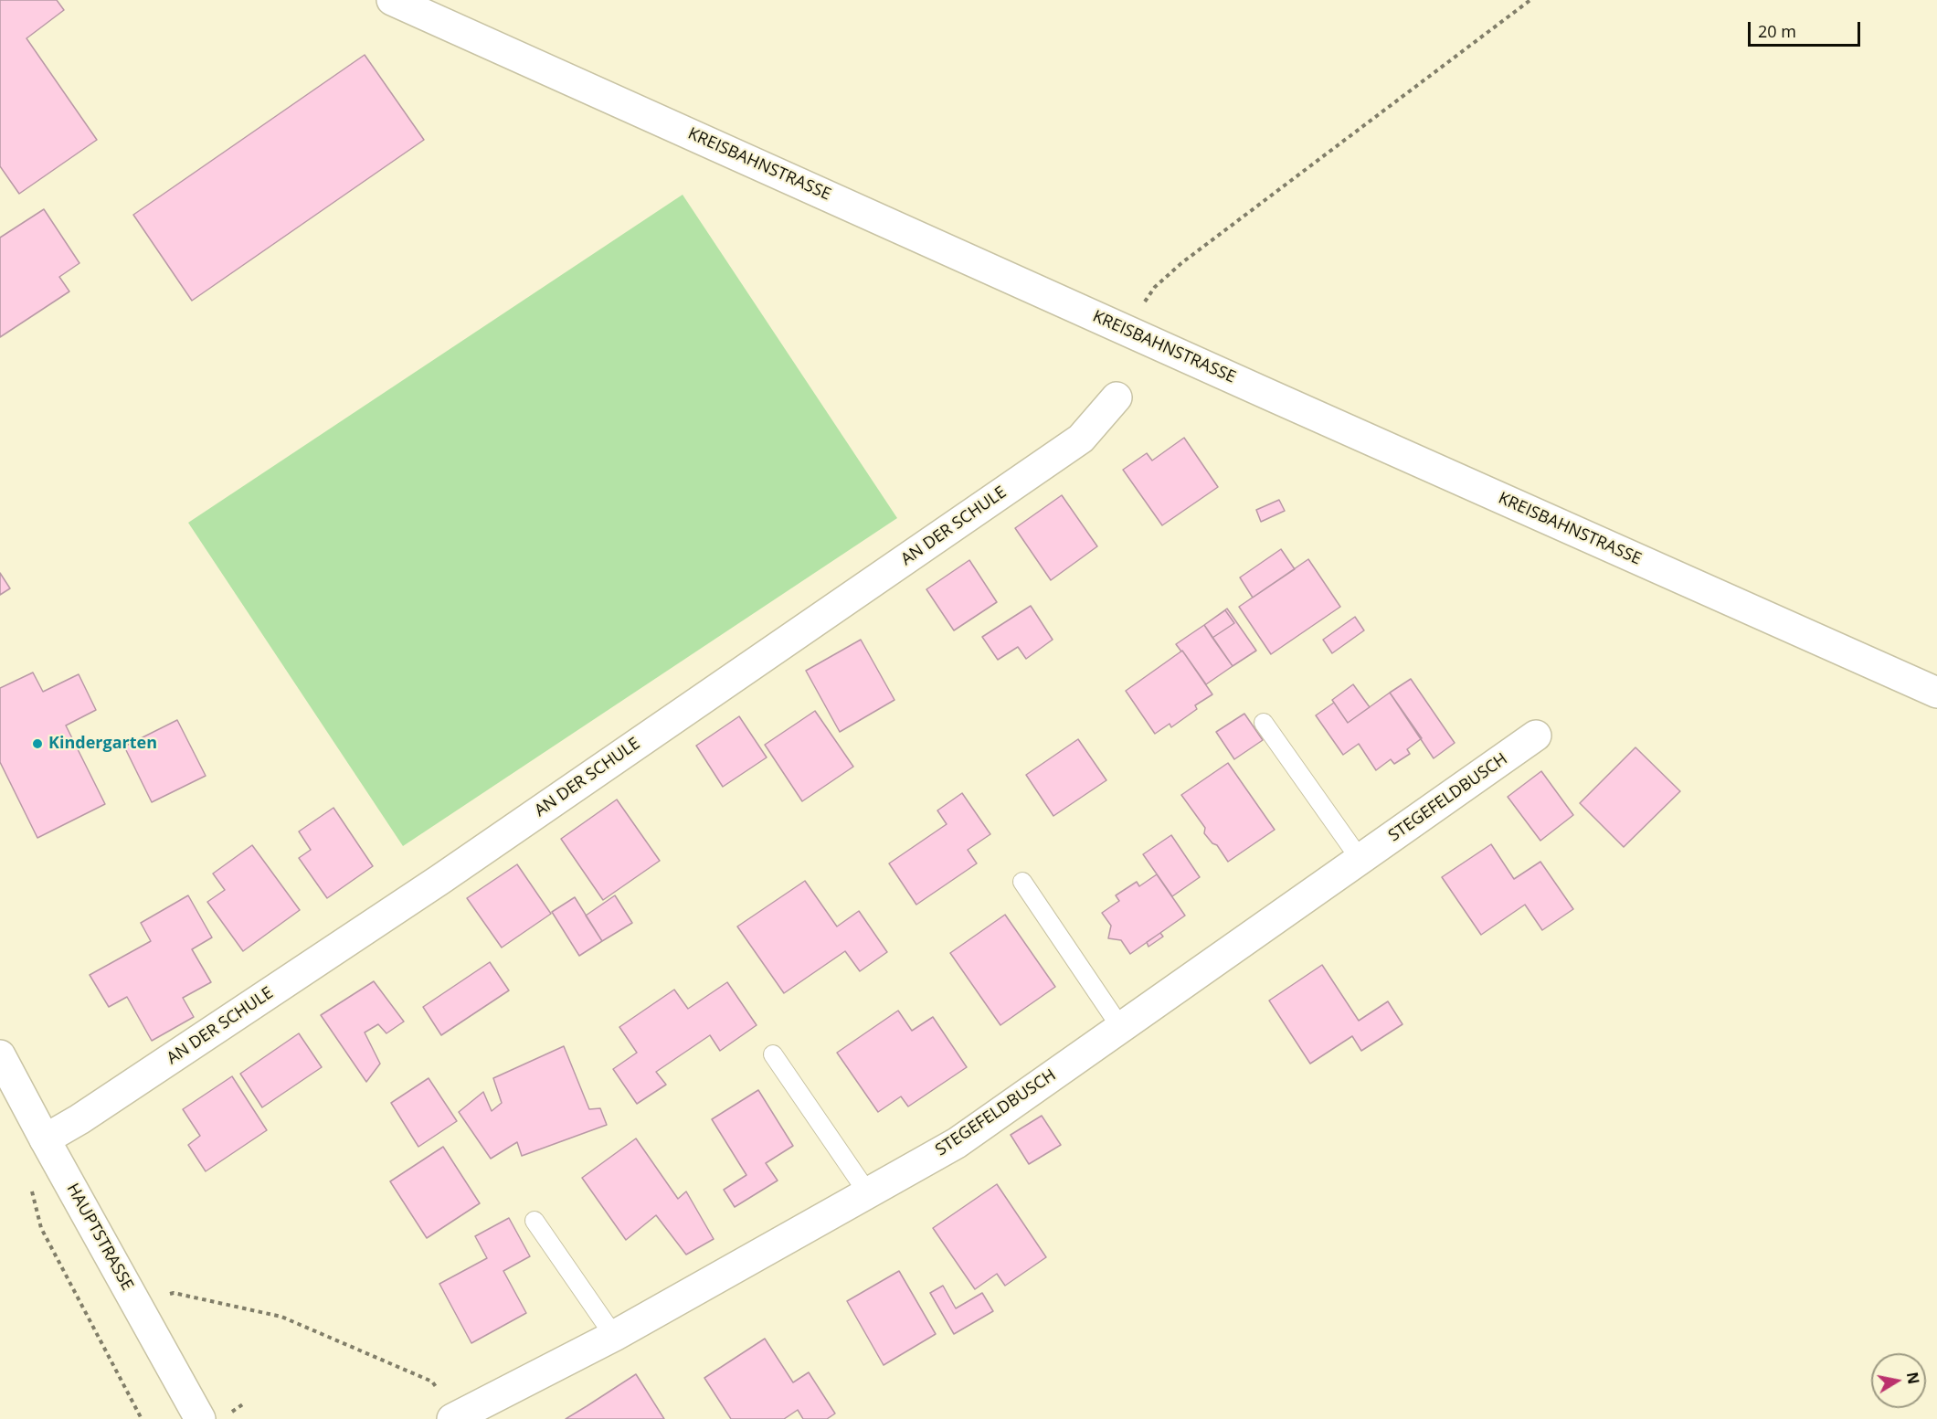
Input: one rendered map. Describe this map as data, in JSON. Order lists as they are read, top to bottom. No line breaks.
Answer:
{"streets":{"street":["KREISBAHNSTRASSE","AN DER SCHULE","STEGEFELDBUSCH","HAUPTSTRASSE"]},"crossings":[["AN DER SCHULE","HAUPTSTRASSE"]],"places":["Kindergarten"],"scale_bar":"20 m","north":"right"}
